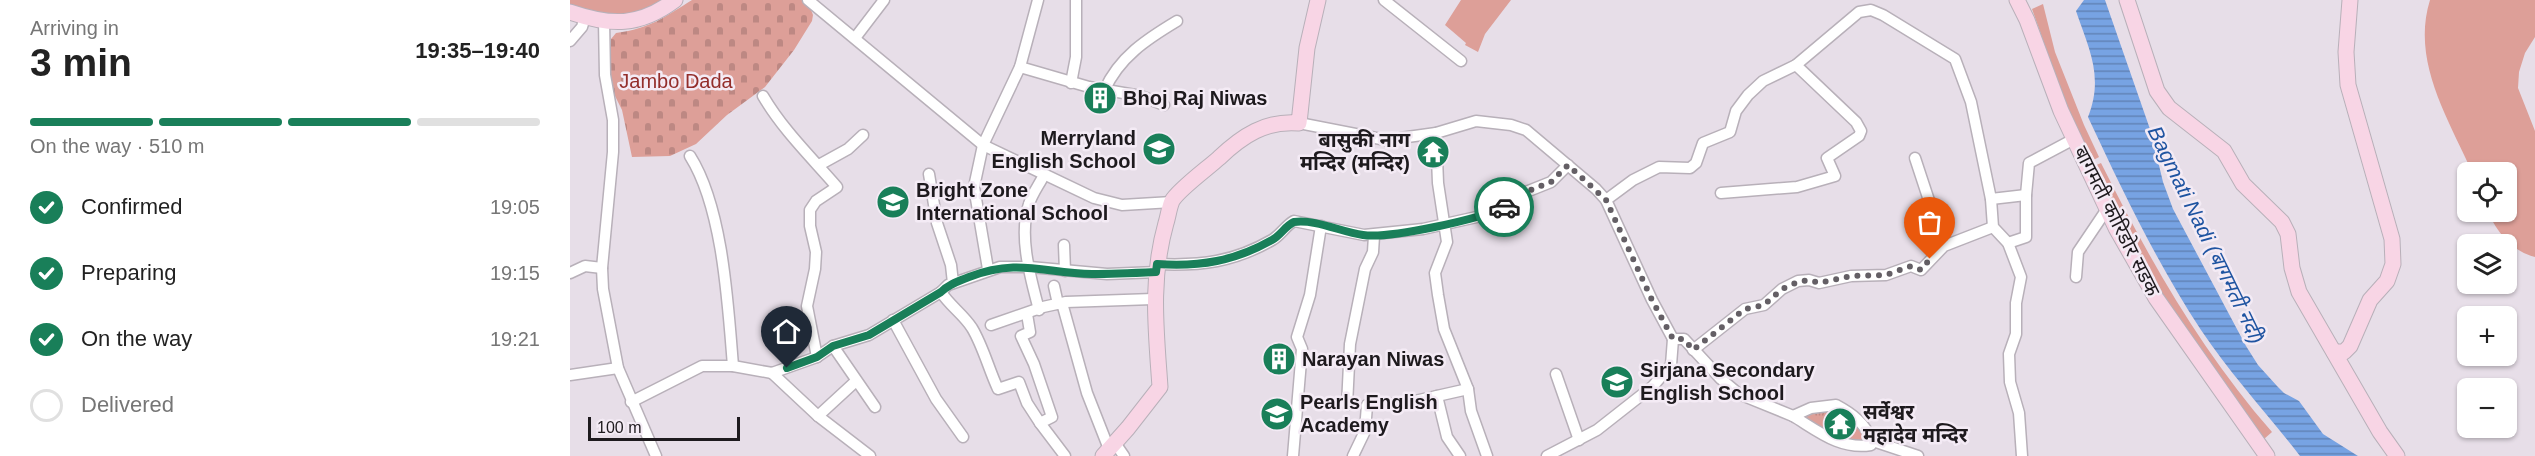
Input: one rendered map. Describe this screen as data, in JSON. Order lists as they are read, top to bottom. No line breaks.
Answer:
{"streets":{"main road":["बागमती कोरिडोर सडक"]},"water":["Bagmati Nadi (बागमती नदी)"],"parks":["Jambo Dada"],"places":{"building":["Bhoj Raj Niwas","Narayan Niwas"],"school or university":["Merryland English School","Bright Zone International School","Sirjana Secondary English School","Pearls English Academy"],"temple":["बासुकी नाग मन्दिर (मन्दिर)","सर्वेश्वर महादेव मन्दिर"]},"scale_bar":"100 m","page":{"heading":["3 min","Arriving in","19:35–19:40"],"bar":"On the way · 510 m","map_buttons":["+","−"],"list":[["Confirmed","19:05"],["Preparing","19:15"],["On the way","19:21"],"Delivered"],"scale":"100 m"}}
